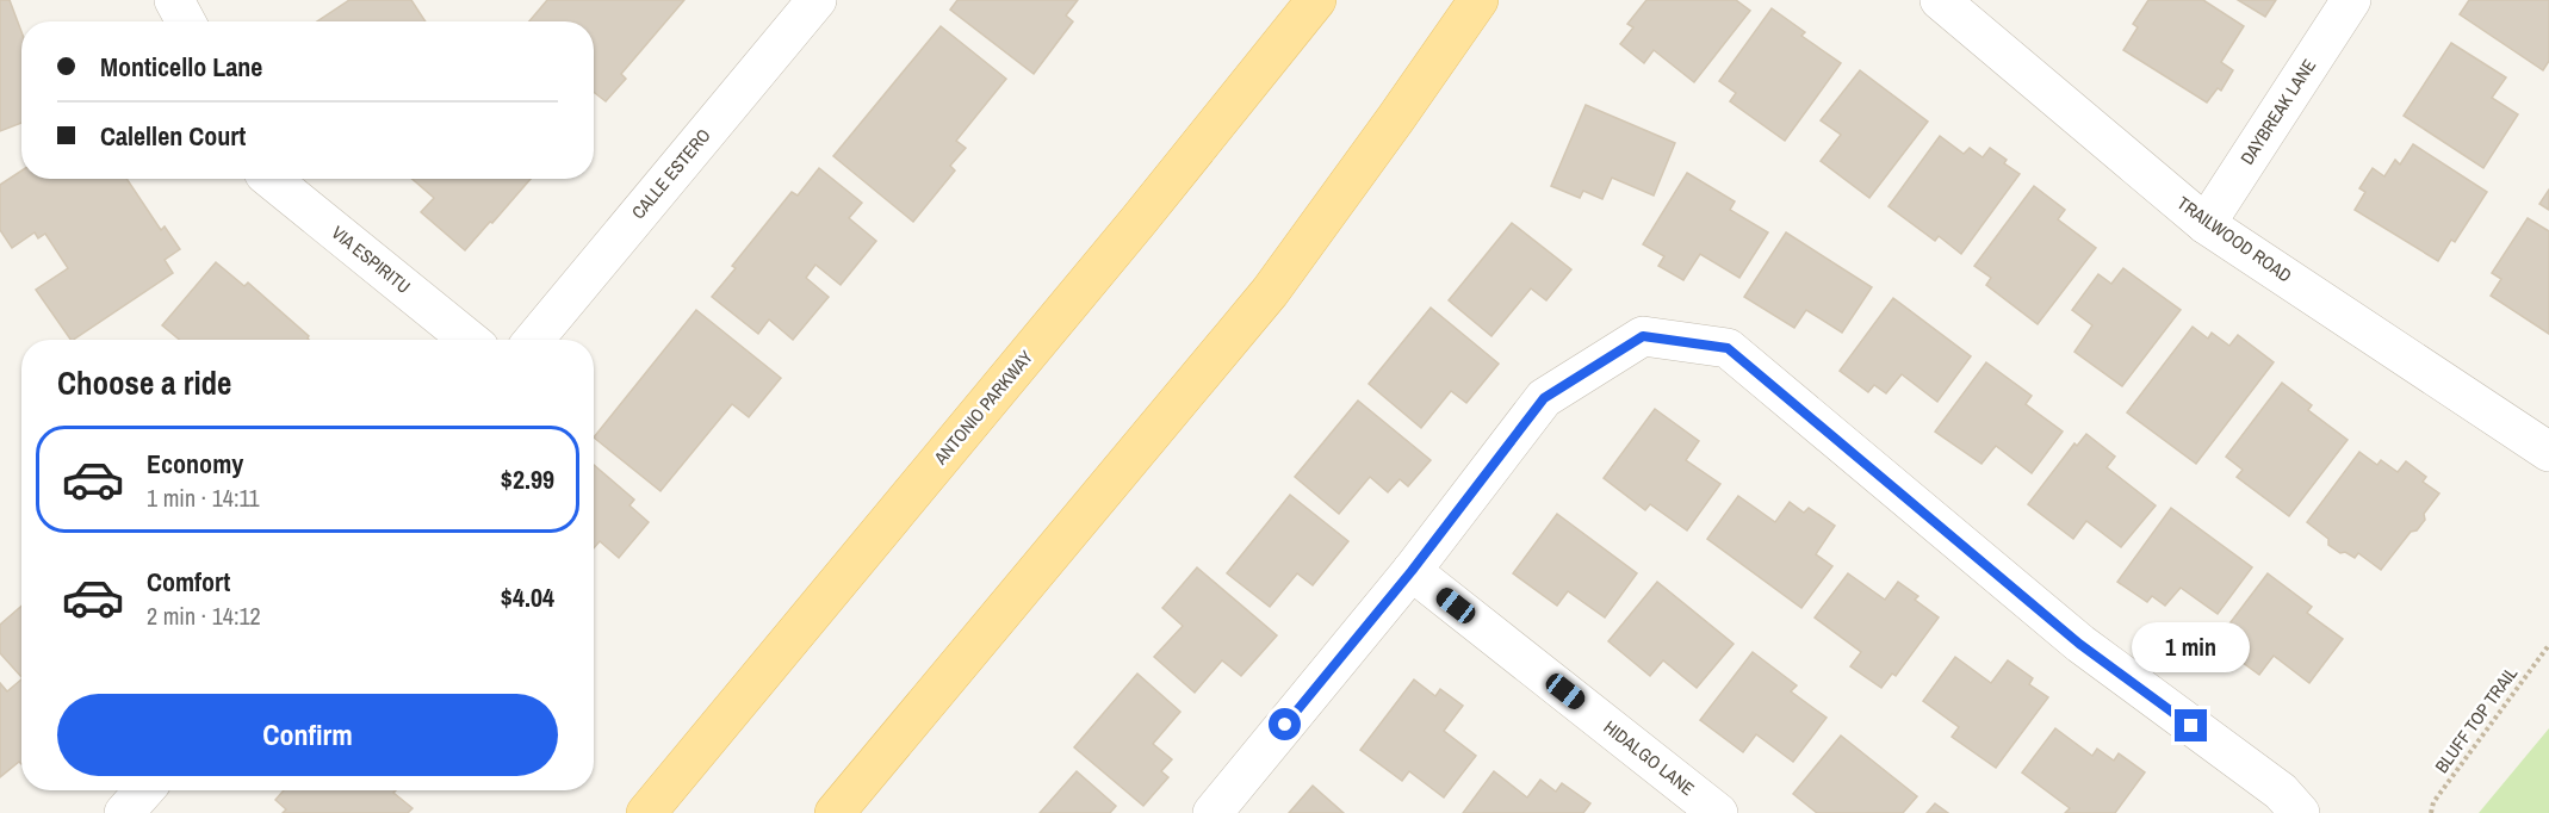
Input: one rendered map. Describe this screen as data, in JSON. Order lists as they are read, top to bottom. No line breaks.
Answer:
{"streets":{"main road":["ANTONIO PARKWAY"],"street":["DAYBREAK LANE","CALLE ESTERO","TRAILWOOD ROAD","VIA ESPIRITU","HIDALGO LANE"],"path":["BLUFF TOP TRAIL"]},"crossings":[["DAYBREAK LANE","TRAILWOOD ROAD"]],"page":{"banner":["Monticello Lane","Calellen Court"],"heading":"Choose a ride","list":[{"name":"Economy","note":"1 min · 14:11","value":"$2.99"},{"name":"Comfort","note":"2 min · 14:12","value":"$4.04"}],"bubble":"1 min","buttons":"Confirm"}}
